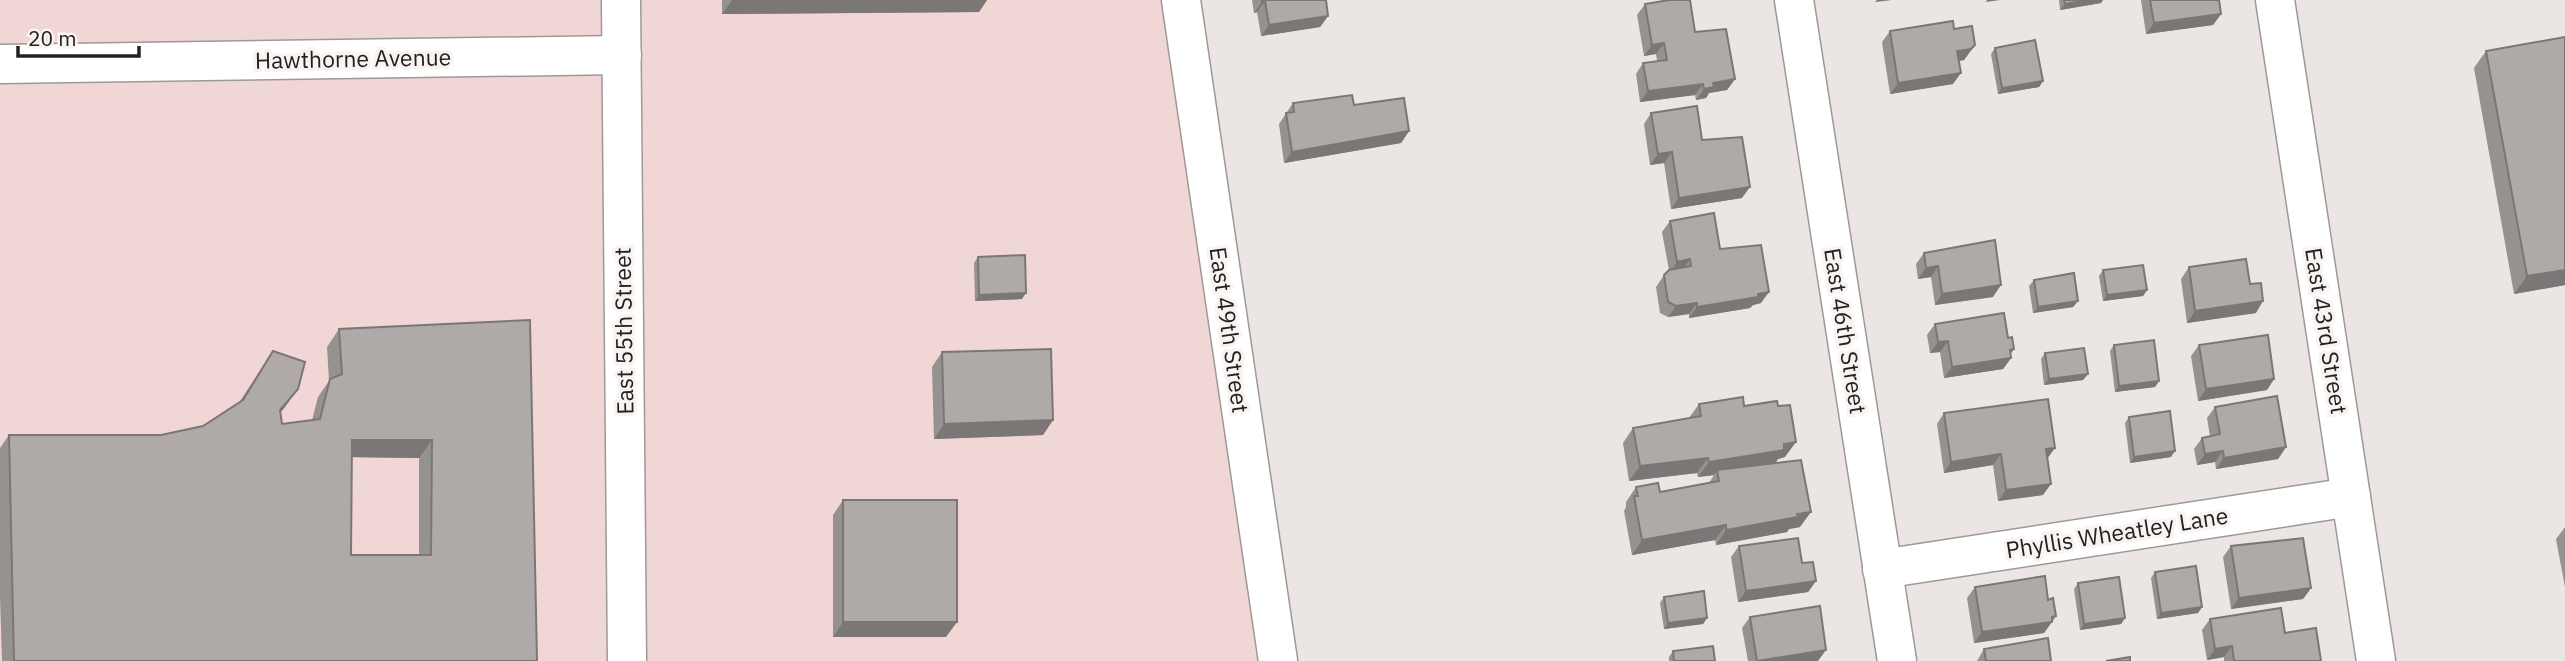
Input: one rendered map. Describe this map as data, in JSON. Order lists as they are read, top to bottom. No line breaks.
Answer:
{"streets":{"street":["Hawthorne Avenue","East 49th Street","East 55th Street","East 46th Street","East 43rd Street","Phyllis Wheatley Lane"]},"crossings":[["Hawthorne Avenue","East 55th Street"],["East 46th Street","Phyllis Wheatley Lane"],["East 43rd Street","Phyllis Wheatley Lane"]],"scale_bar":"20 m"}
